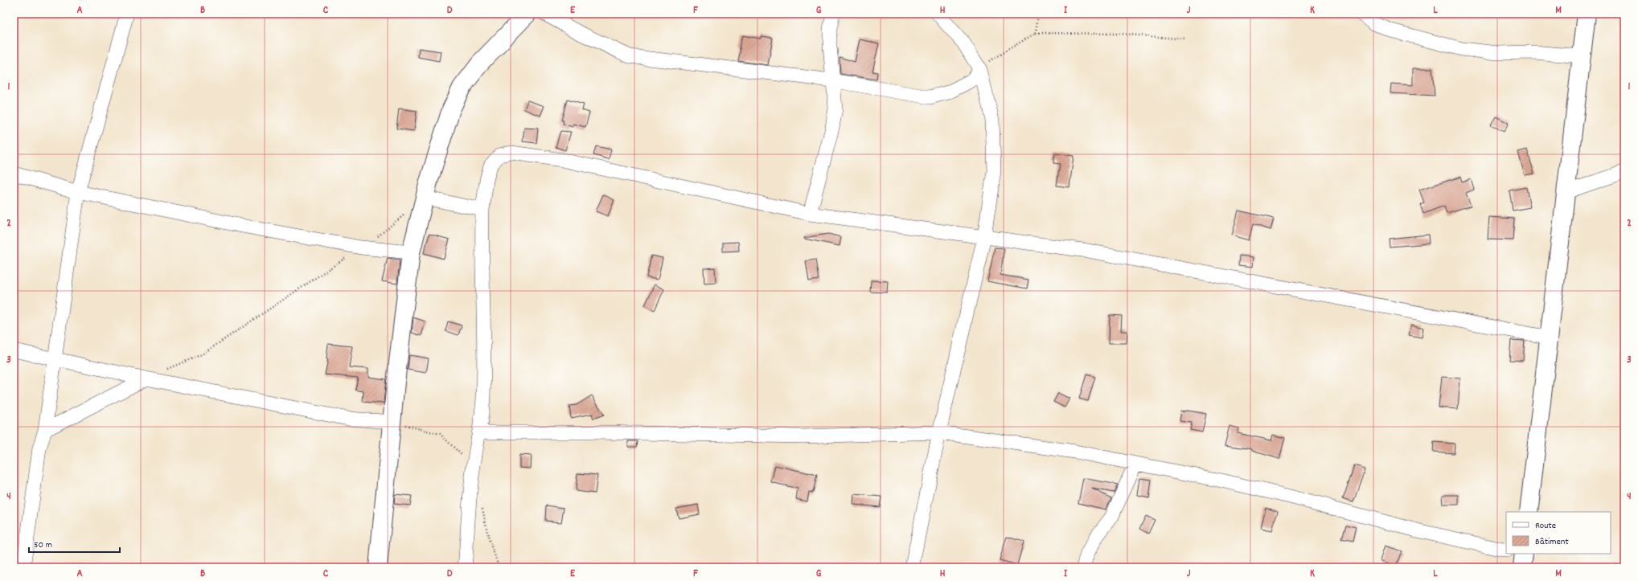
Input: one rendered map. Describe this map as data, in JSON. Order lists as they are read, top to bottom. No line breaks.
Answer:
{"legend":["Route","Bâtiment"],"scale_bar":"50 m","grid":{"columns":["A","B","C","D","E","F","G","H","I","J","K","L","M"],"rows":["1","2","3","4"]}}
